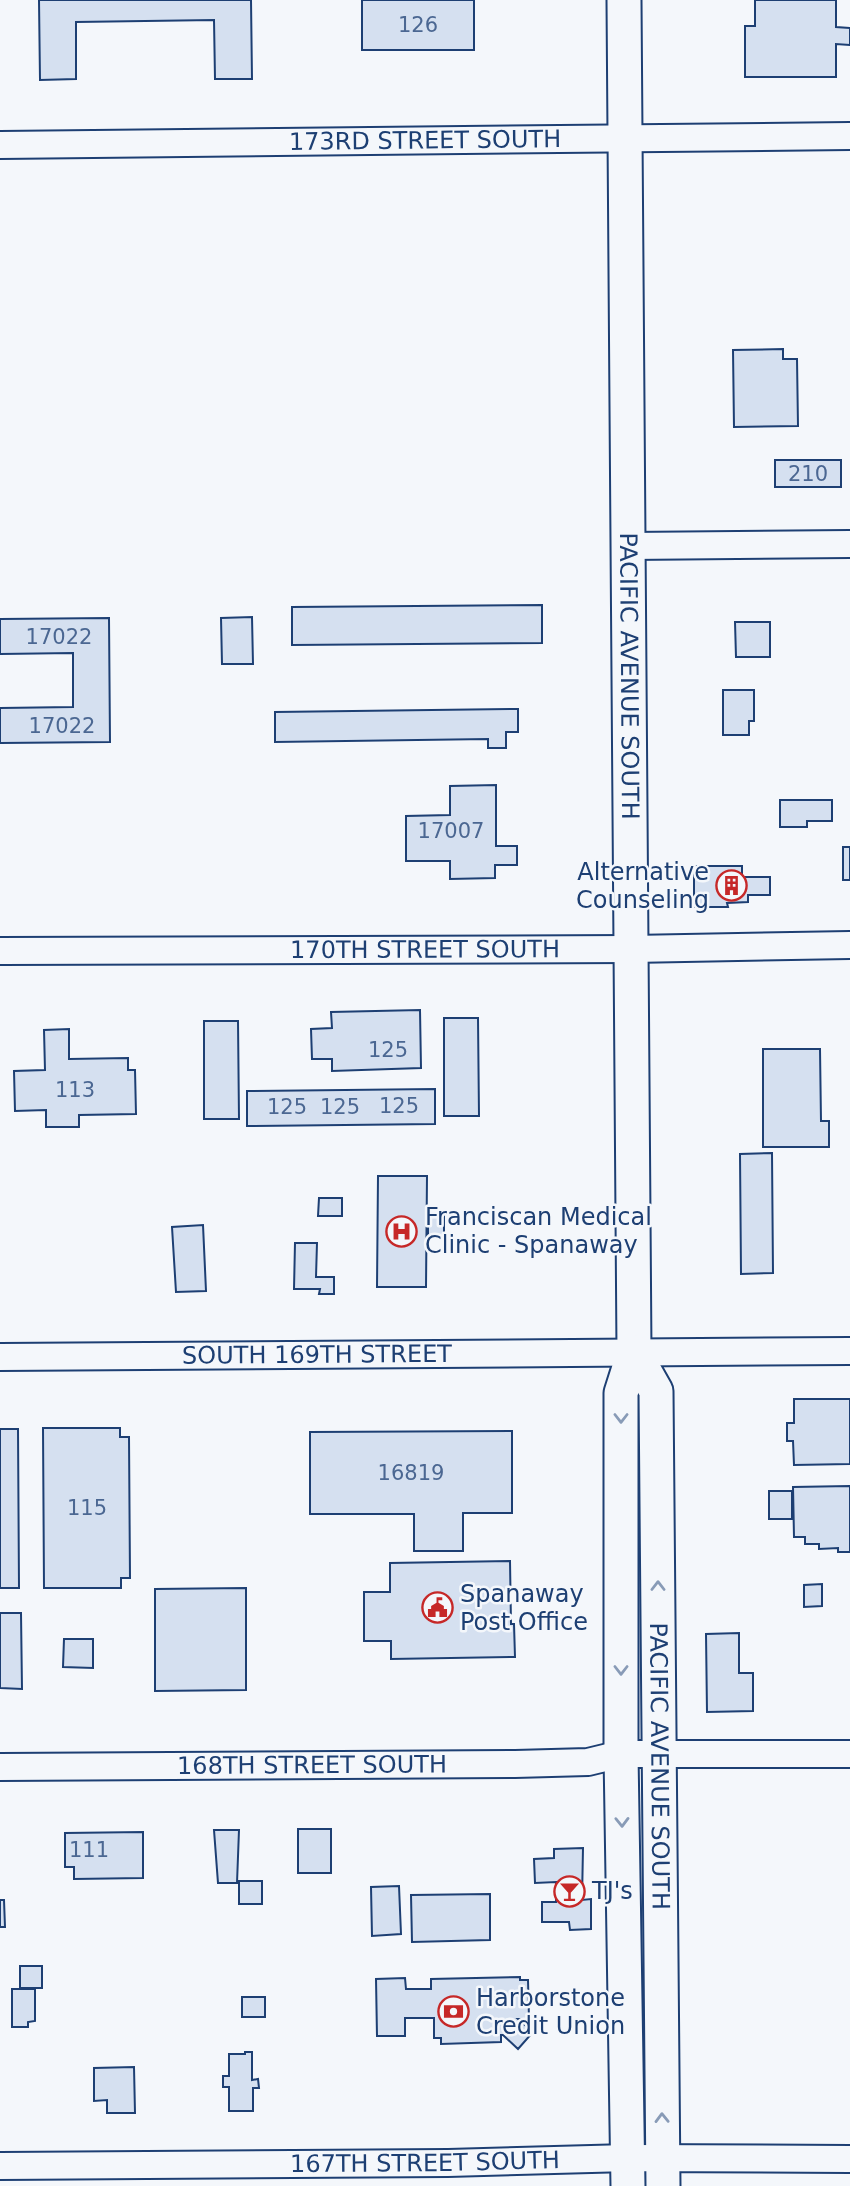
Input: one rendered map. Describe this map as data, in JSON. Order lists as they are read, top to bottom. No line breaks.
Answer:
{"streets":{"main road":["PACIFIC AVENUE SOUTH"],"street":["173RD STREET SOUTH","170TH STREET SOUTH","SOUTH 169TH STREET","168TH STREET SOUTH","167TH STREET SOUTH"]},"crossings":[["173RD STREET SOUTH","PACIFIC AVENUE SOUTH"],["PACIFIC AVENUE SOUTH","170TH STREET SOUTH"],["PACIFIC AVENUE SOUTH","SOUTH 169TH STREET"],["PACIFIC AVENUE SOUTH","168TH STREET SOUTH"],["PACIFIC AVENUE SOUTH","167TH STREET SOUTH"]],"places":{"building":["Alternative Counseling"],"hospital":["Franciscan Medical Clinic - Spanaway"],"public building":["Spanaway Post Office"],"bar":["TJ's"],"bank":["Harborstone Credit Union"]},"house_numbers":["126","210","17022","17022","17007","125","113","125","125","125","16819","115","111"]}
